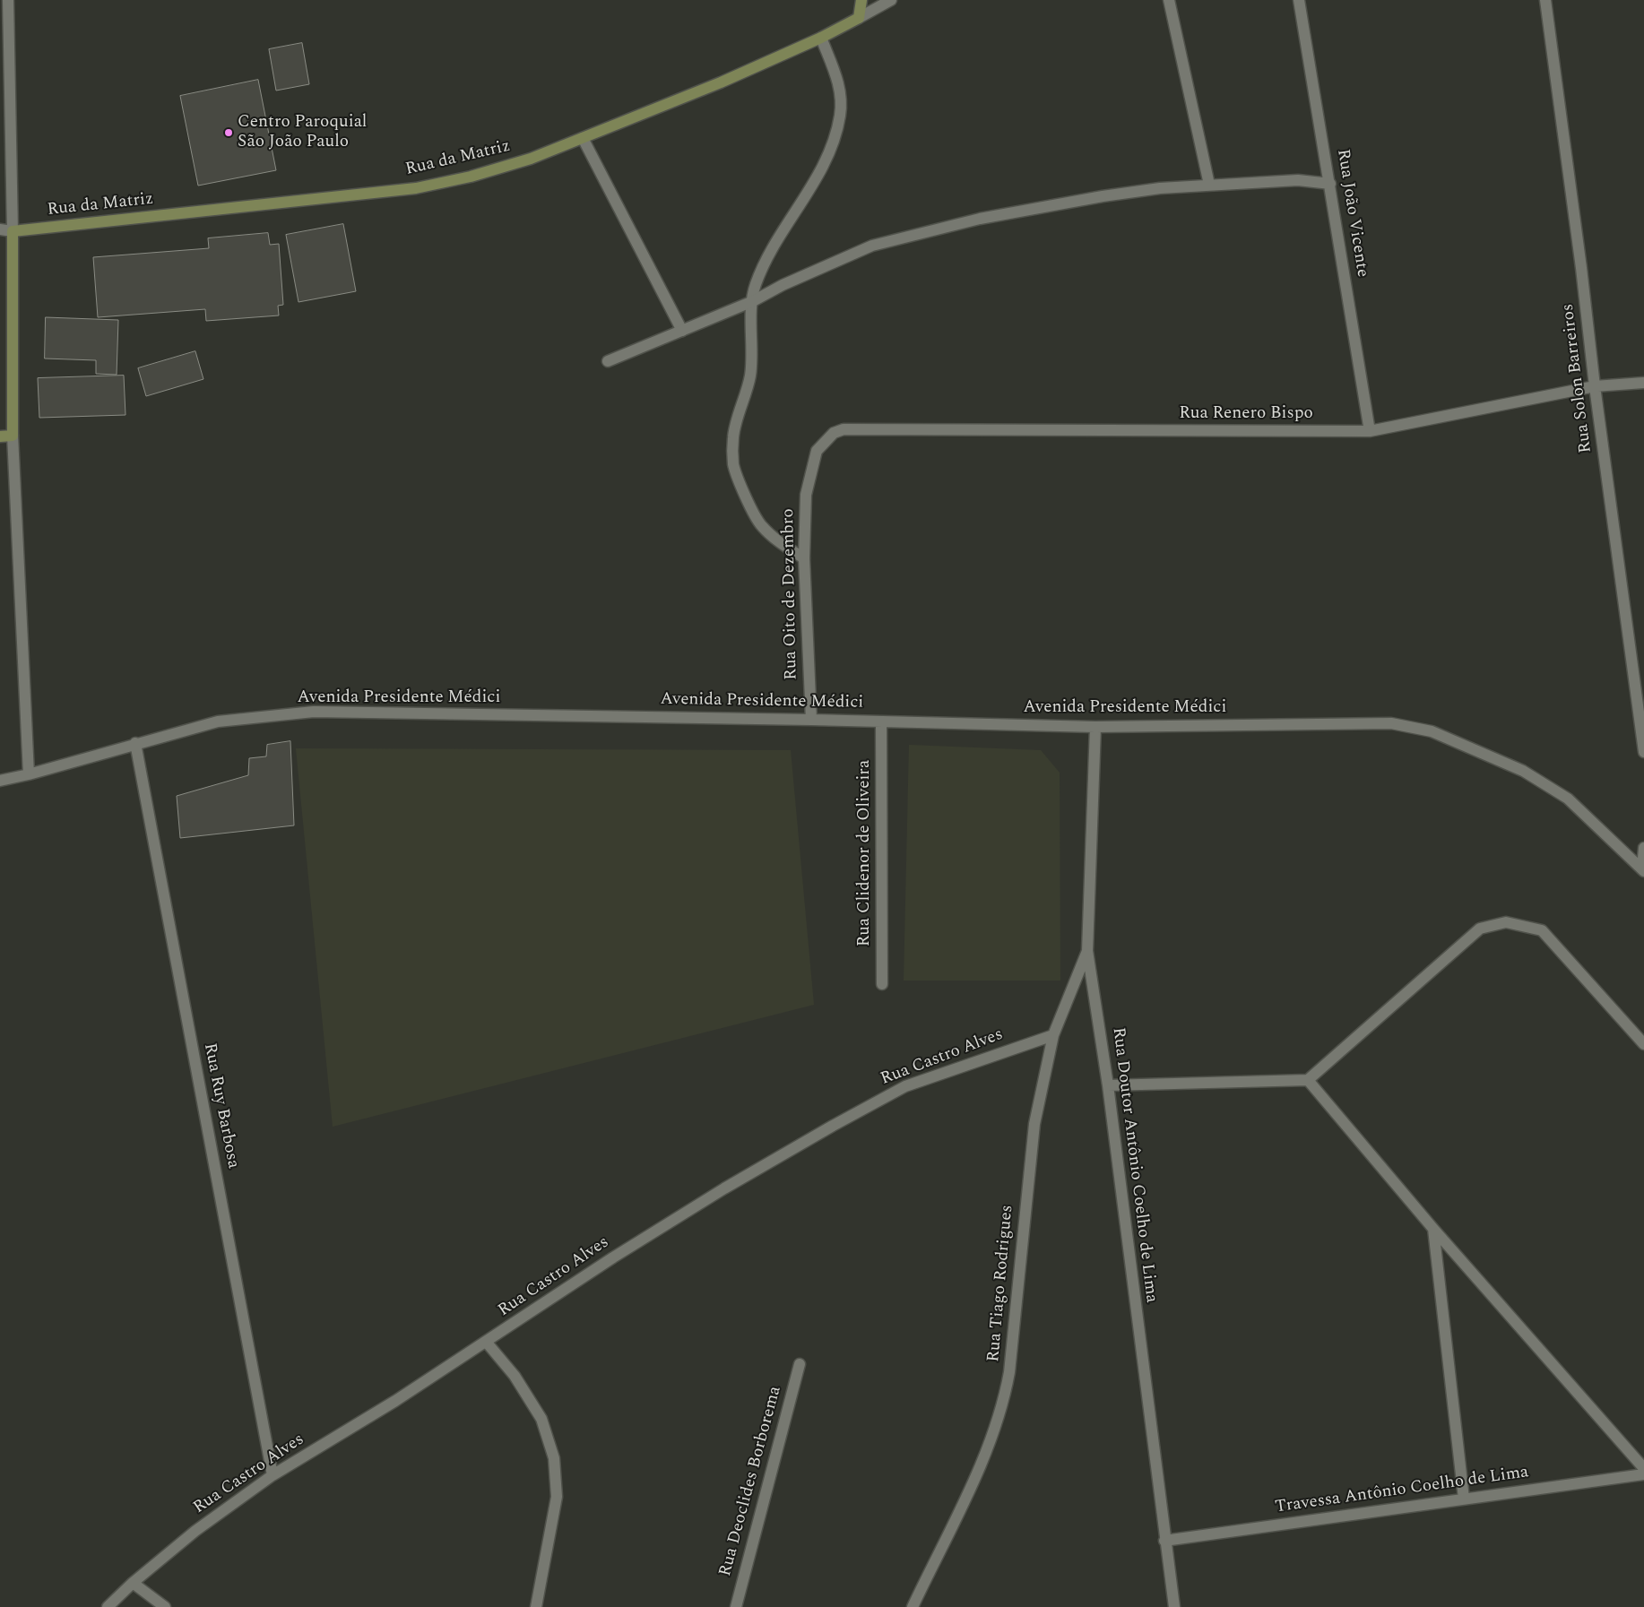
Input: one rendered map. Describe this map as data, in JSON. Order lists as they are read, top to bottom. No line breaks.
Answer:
{"streets":{"main road":["Rua da Matriz"],"street":["Rua João Vicente","Rua Solon Barreiros","Rua Renero Bispo","Rua Oito de Dezembro","Avenida Presidente Médici","Rua Clidenor de Oliveira","Rua Castro Alves","Rua Ruy Barbosa","Rua Doutor Antônio Coelho de Lima","Rua Tiago Rodrigues","Rua Deoclides Borborema","Travessa Antônio Coelho de Lima"]},"crossings":[["Rua João Vicente","Rua Renero Bispo"],["Rua Solon Barreiros","Rua Renero Bispo"],["Rua Renero Bispo","Rua Oito de Dezembro"],["Rua Oito de Dezembro","Avenida Presidente Médici"],["Avenida Presidente Médici","Rua Clidenor de Oliveira"],["Avenida Presidente Médici","Rua Ruy Barbosa"],["Avenida Presidente Médici","Rua Doutor Antônio Coelho de Lima"],["Rua Castro Alves","Rua Ruy Barbosa"],["Rua Castro Alves","Rua Tiago Rodrigues"],["Rua Doutor Antônio Coelho de Lima","Rua Tiago Rodrigues"],["Rua Doutor Antônio Coelho de Lima","Travessa Antônio Coelho de Lima"]],"places":["Centro Paroquial São João Paulo"]}
